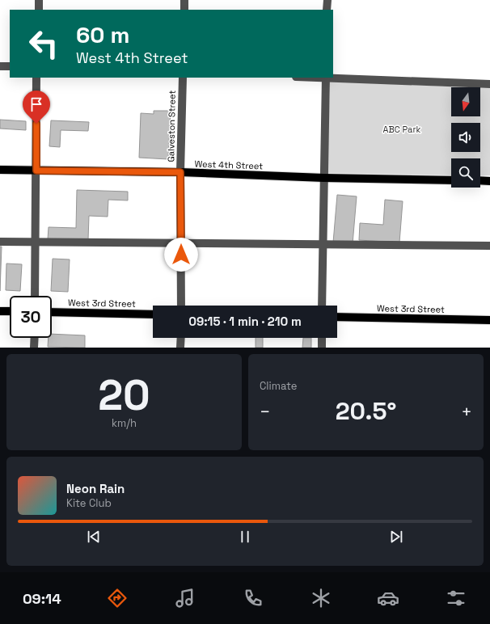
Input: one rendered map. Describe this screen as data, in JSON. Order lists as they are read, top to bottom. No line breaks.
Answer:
{"streets":{"main road":["West 4th Street","West 3rd Street"],"street":["Galveston Street"]},"crossings":[["Galveston Street","West 4th Street"]],"parks":["ABC Park"],"north":"bottom","page":{"turn":["60 m","West 4th Street"],"limit":"30","trip":"09:15 · 1 min · 210 m","tile":[["20","km/h"],"Climate"],"heat":["−","20.5°","+"],"song":["Neon Rain","Kite Club"],"tabs":"09:14"}}
